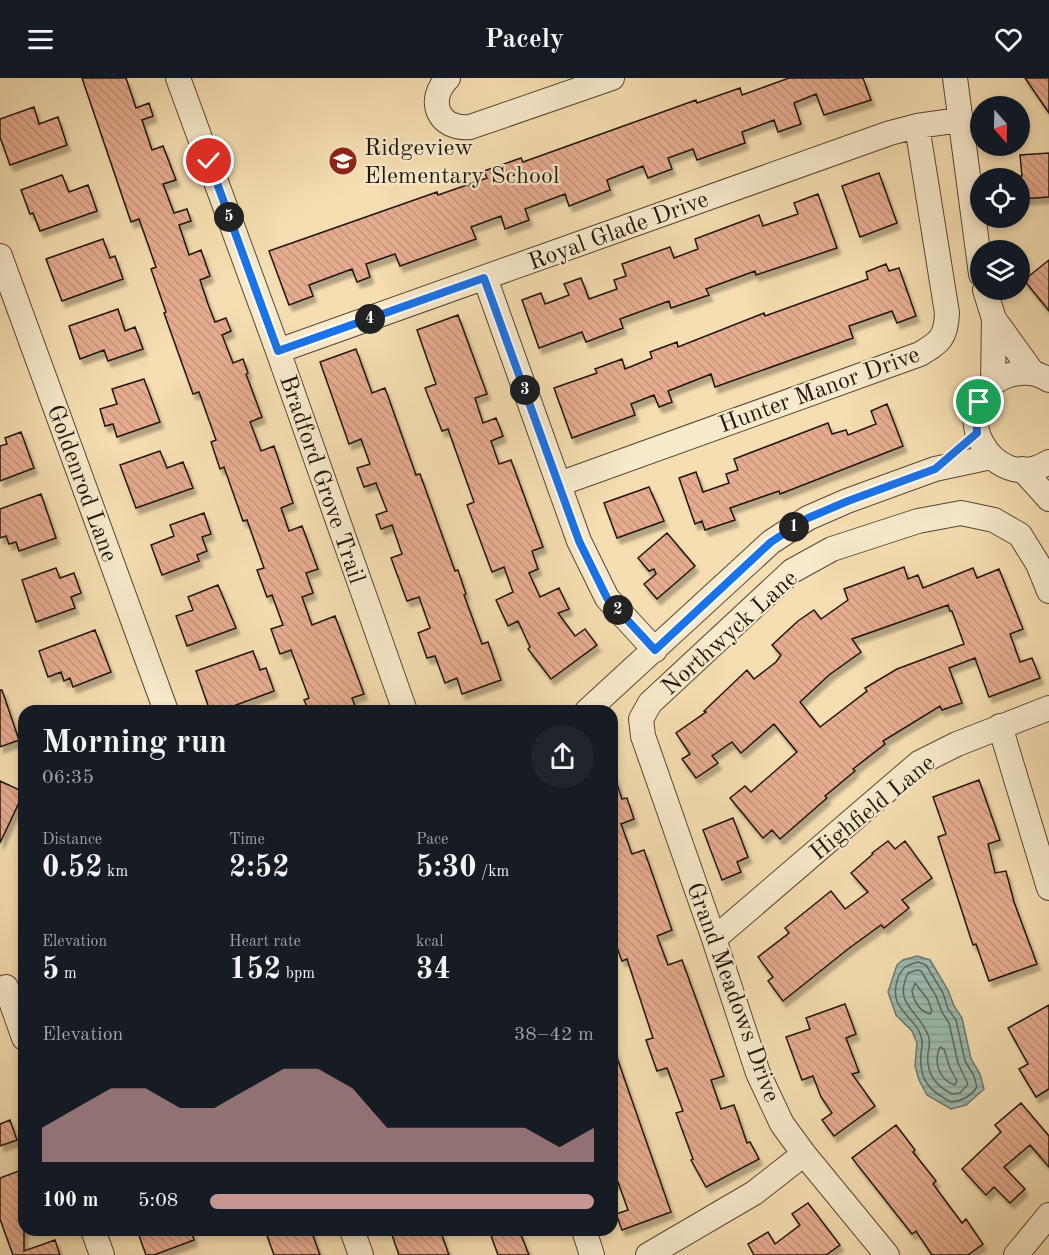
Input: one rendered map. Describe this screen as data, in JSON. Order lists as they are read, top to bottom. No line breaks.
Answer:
{"streets":{"street":["Royal Glade Drive","Hunter Manor Drive","Bradford Grove Trail","Goldenrod Lane","Northwyck Lane","Highfield Lane","Grand Meadows Drive"]},"crossings":[["Royal Glade Drive","Hunter Manor Drive"],["Royal Glade Drive","Bradford Grove Trail"],["Northwyck Lane","Grand Meadows Drive"],["Highfield Lane","Grand Meadows Drive"]],"places":{"school or university":["Ridgeview Elementary School"]},"north":"bottom","page":{"header":"Pacely","pins":["5","4","3","1","2"],"heading":["Morning run","06:35"],"stats":[["Distance","0.52 km"],["Time","2:52"],["Pace","5:30 /km"],["Elevation","5 m"],["Heart rate","152 bpm"],["kcal","34"]],"chart":["Elevation","38–42 m"],"list":[{"name":"100 m","note":"5:08"}]}}
